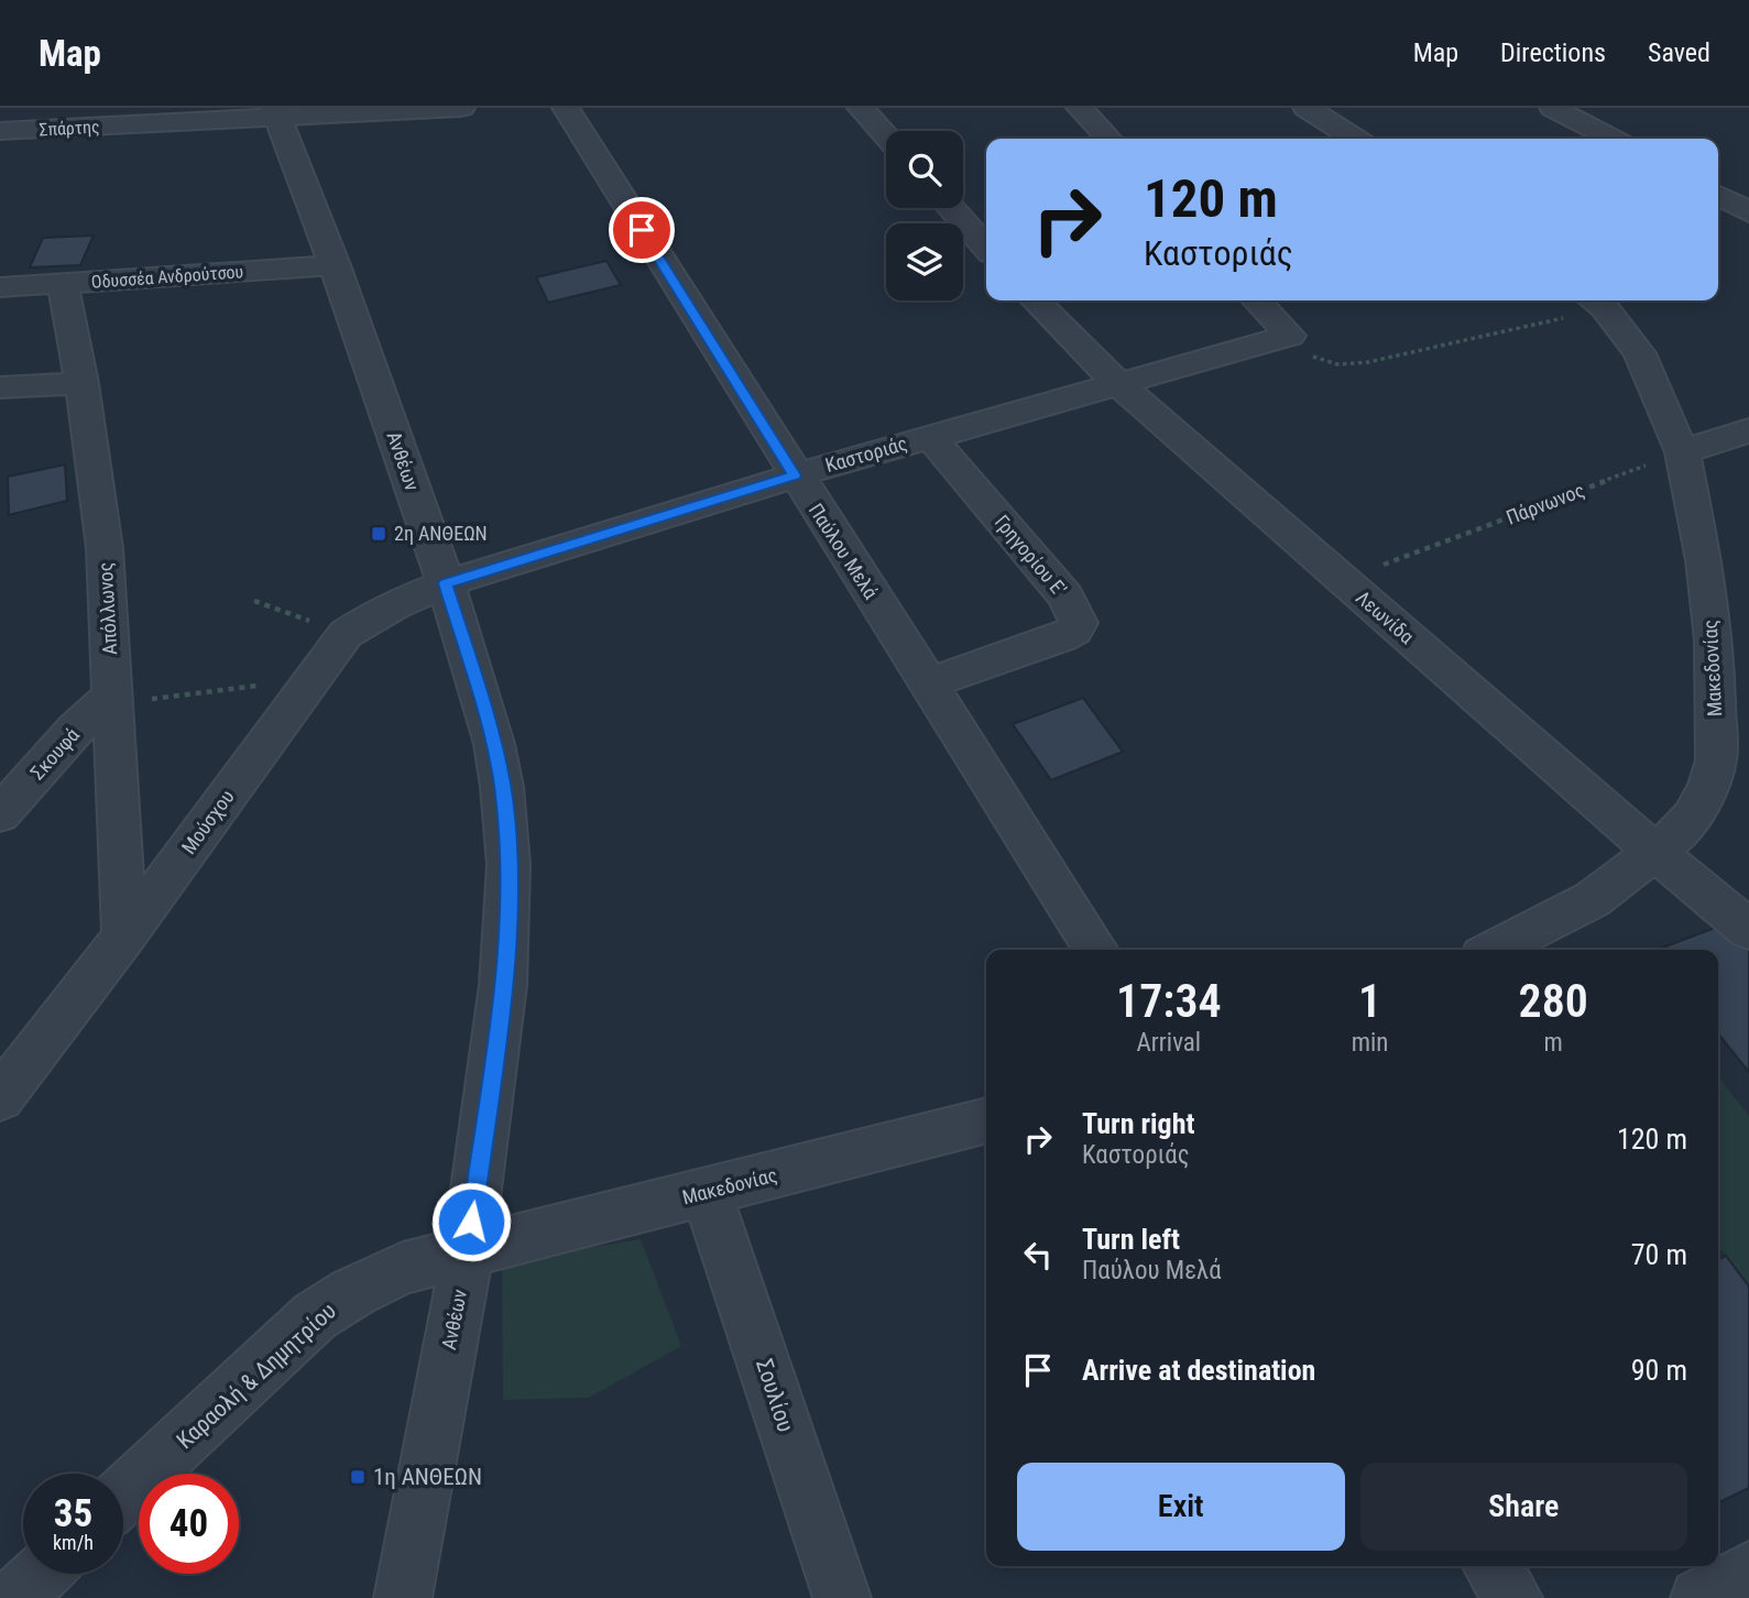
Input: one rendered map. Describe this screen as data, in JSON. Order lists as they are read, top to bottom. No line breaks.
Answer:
{"streets":{"street":["Σπάρτης","Οδυσσέα Ανδρούτσου","Καστοριάς","Ανθέων","Παύλου Μελά","Γρηγορίου Ε'","Απόλλωνος","Λεωνίδα","Μακεδονίας","Σκουφά","Μούσχου","Καραολή & Δημητρίου","Σουλίου"],"path":["Πάρνωνος"]},"crossings":[["Σπάρτης","Ανθέων"],["Οδυσσέα Ανδρούτσου","Ανθέων"],["Οδυσσέα Ανδρούτσου","Απόλλωνος"],["Καστοριάς","Ανθέων"],["Καστοριάς","Παύλου Μελά"],["Καστοριάς","Γρηγορίου Ε'"],["Καστοριάς","Λεωνίδα"],["Καστοριάς","Μούσχου"],["Ανθέων","Μακεδονίας"],["Ανθέων","Μούσχου"],["Ανθέων","Καραολή & Δημητρίου"],["Πάρνωνος","Λεωνίδα"],["Πάρνωνος","Μακεδονίας"],["Παύλου Μελά","Γρηγορίου Ε'"],["Απόλλωνος","Σκουφά"],["Απόλλωνος","Μούσχου"],["Λεωνίδα","Μακεδονίας"],["Μακεδονίας","Καραολή & Δημητρίου"],["Μακεδονίας","Σουλίου"]],"places":{"transit":["2η ΑΝΘΕΩΝ","1η ΑΝΘΕΩΝ"]},"page":{"header":"Map","nav":["Map","Directions","Saved"],"turn":["120 m","Καστοριάς"],"eta":["17:34","Arrival","1","min","280","m"],"list":[{"name":"Turn right","note":"Καστοριάς","value":"120 m"},{"name":"Turn left","note":"Παύλου Μελά","value":"70 m"},{"name":"Arrive at destination","value":"90 m"}],"buttons":["Exit","Share"],"speed":"35 km/h","limit":"40"}}
